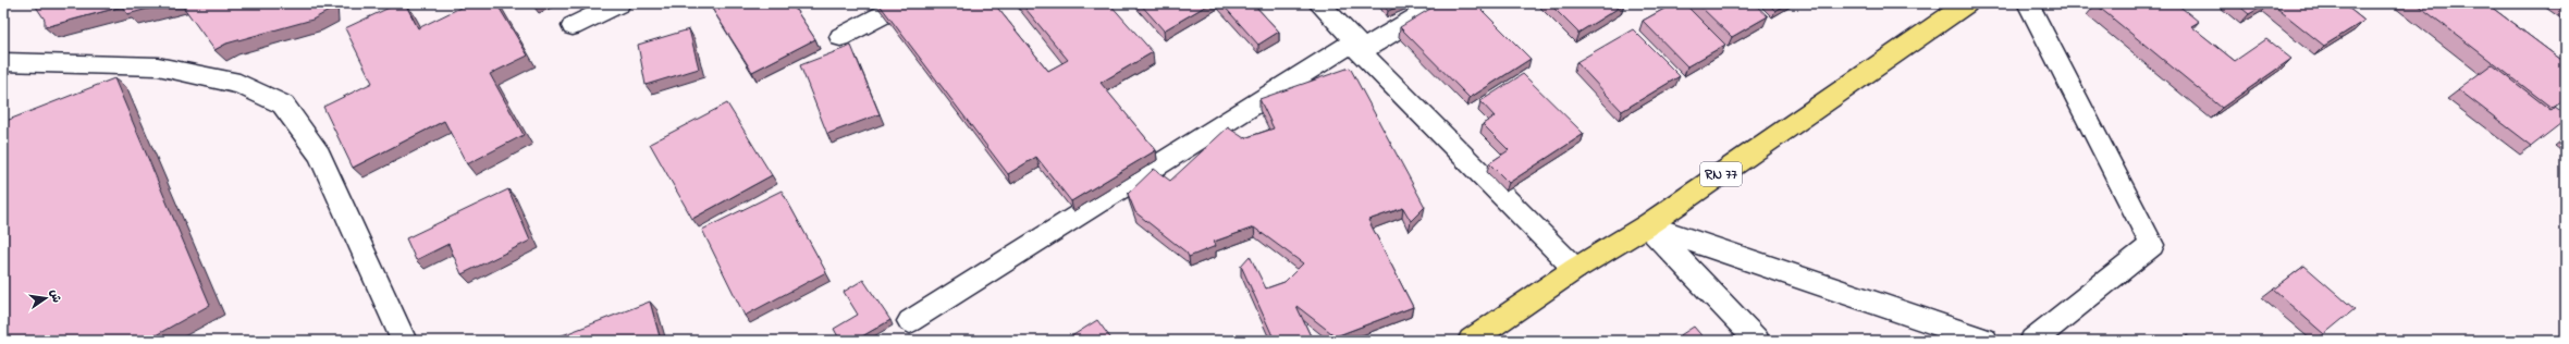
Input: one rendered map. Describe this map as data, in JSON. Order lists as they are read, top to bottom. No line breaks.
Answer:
{"streets":{"main road":["RN 77"]},"north":"right"}
